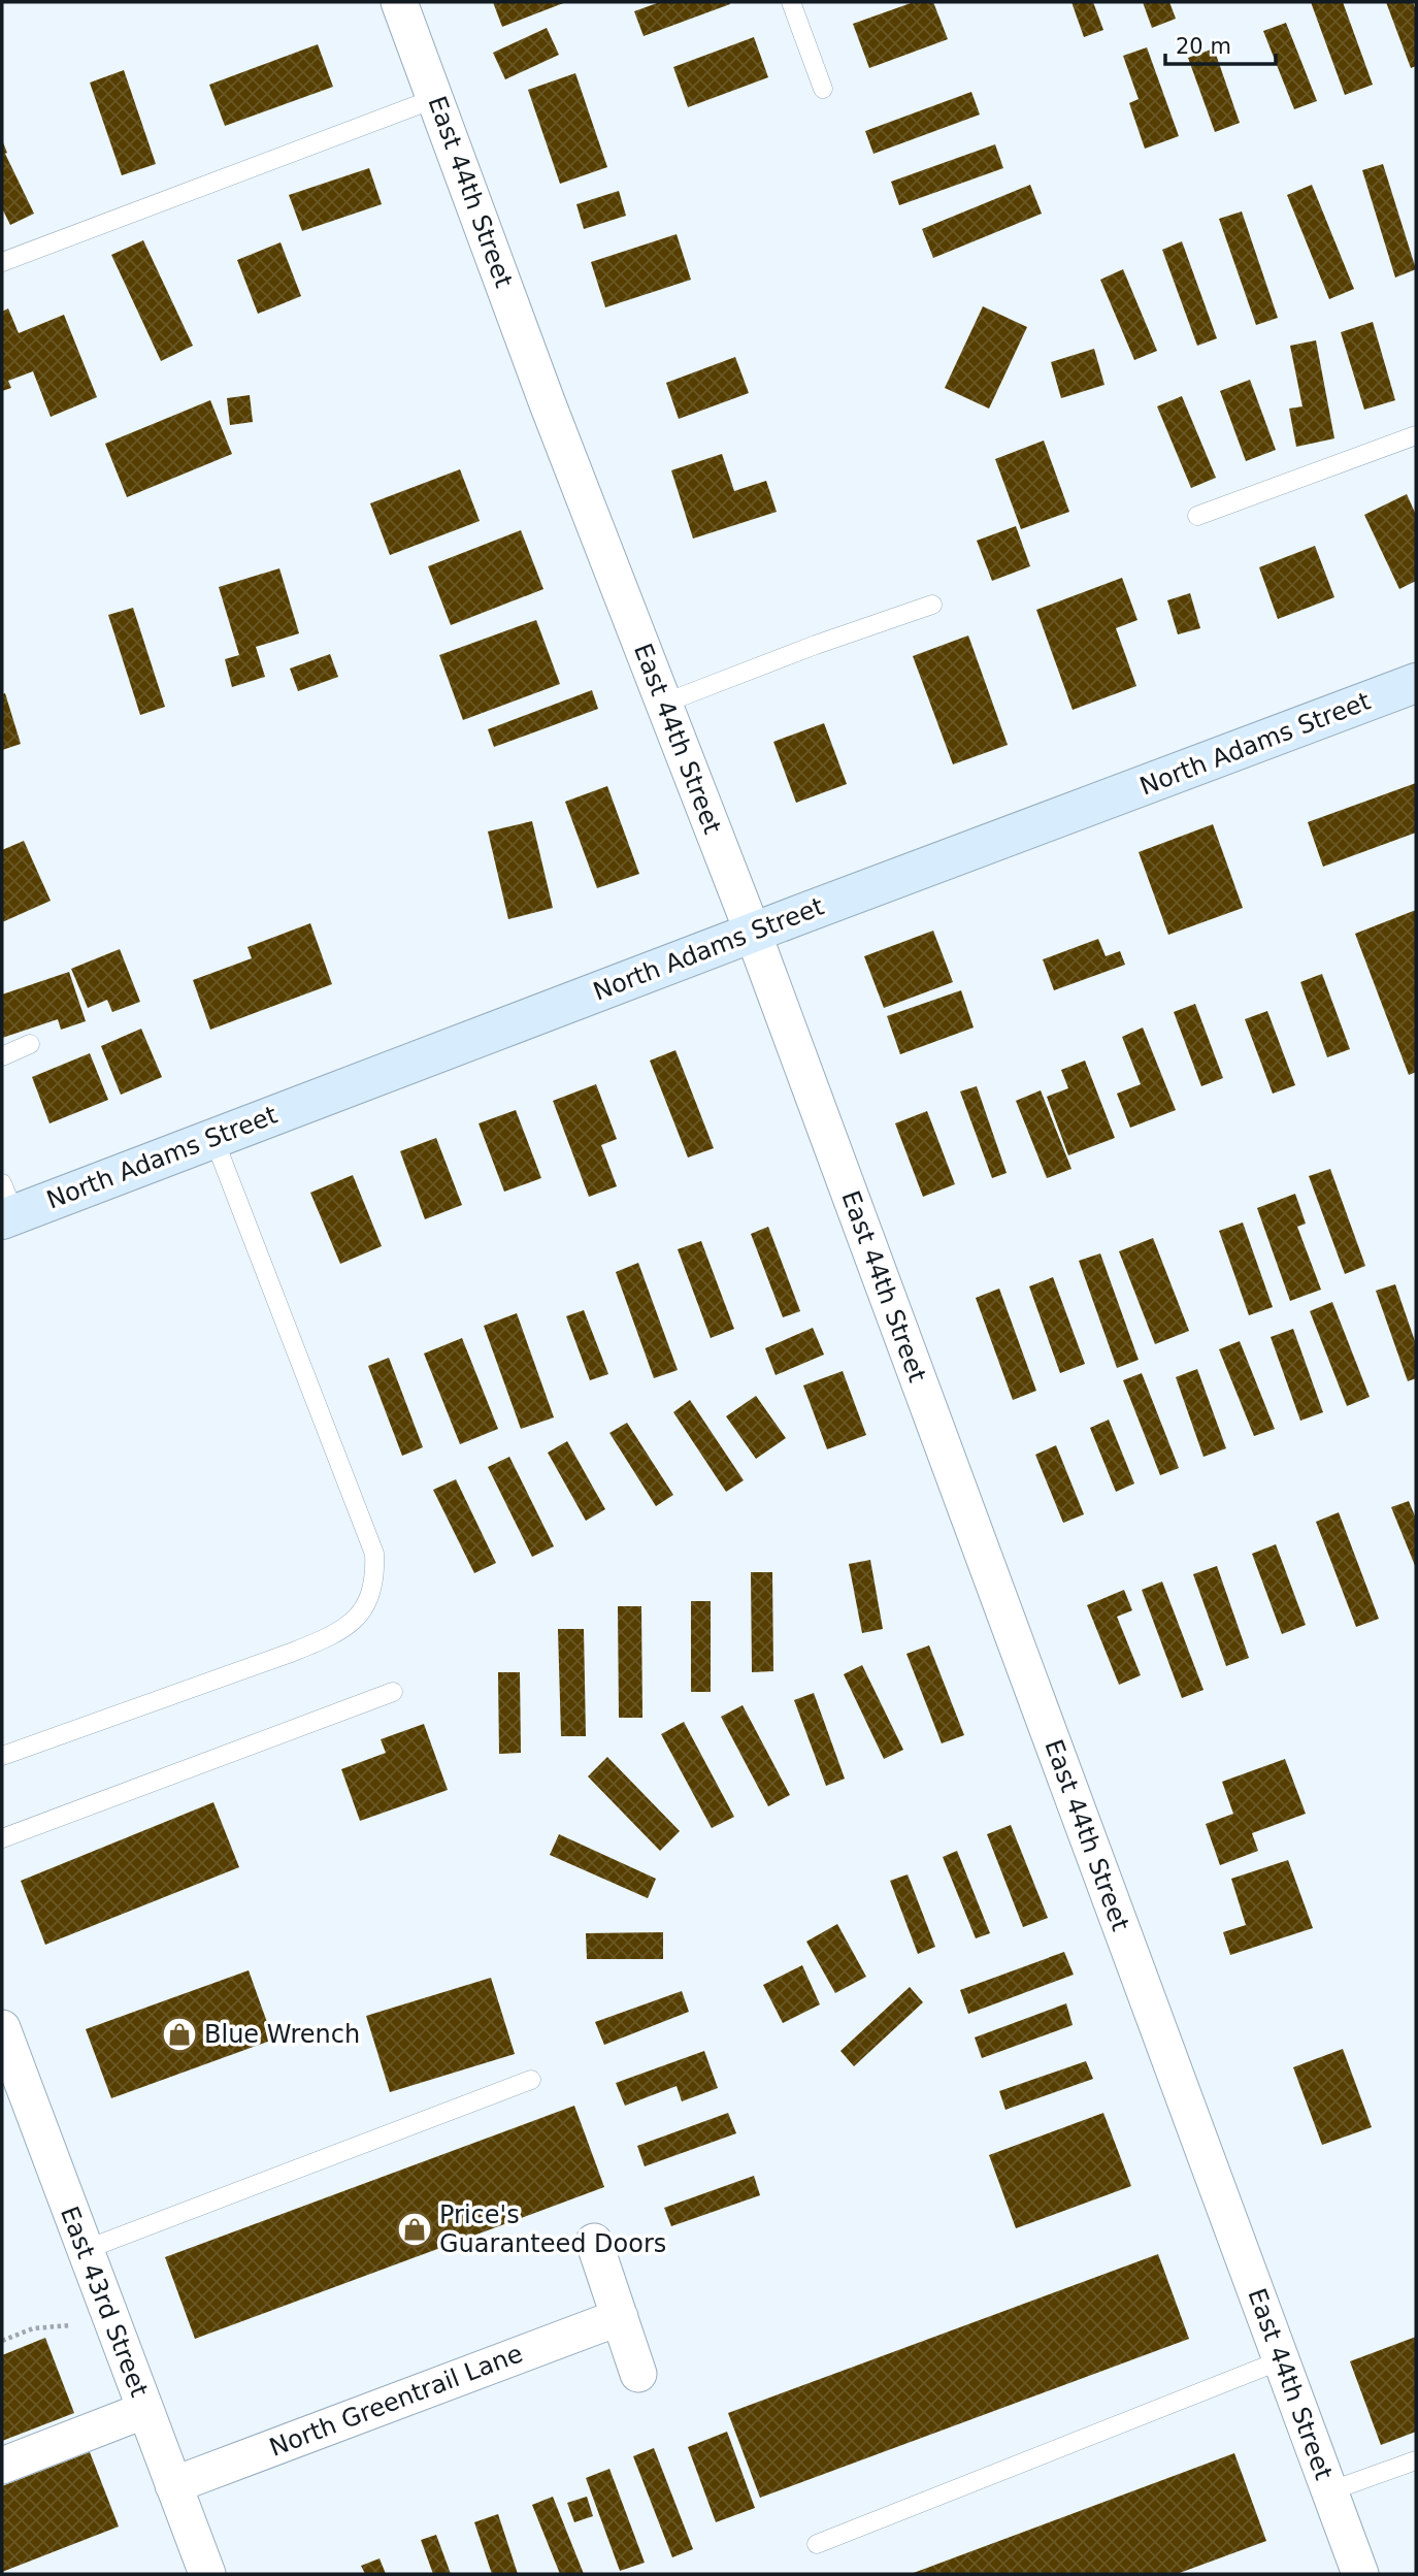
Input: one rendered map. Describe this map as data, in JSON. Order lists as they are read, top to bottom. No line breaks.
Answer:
{"streets":{"street":["East 44th Street","North Adams Street","East 43rd Street","North Greentrail Lane"]},"crossings":[["East 44th Street","North Adams Street"],["East 43rd Street","North Greentrail Lane"]],"places":{"shop":["Blue Wrench","Price's Guaranteed Doors"]},"scale_bar":"20 m"}
